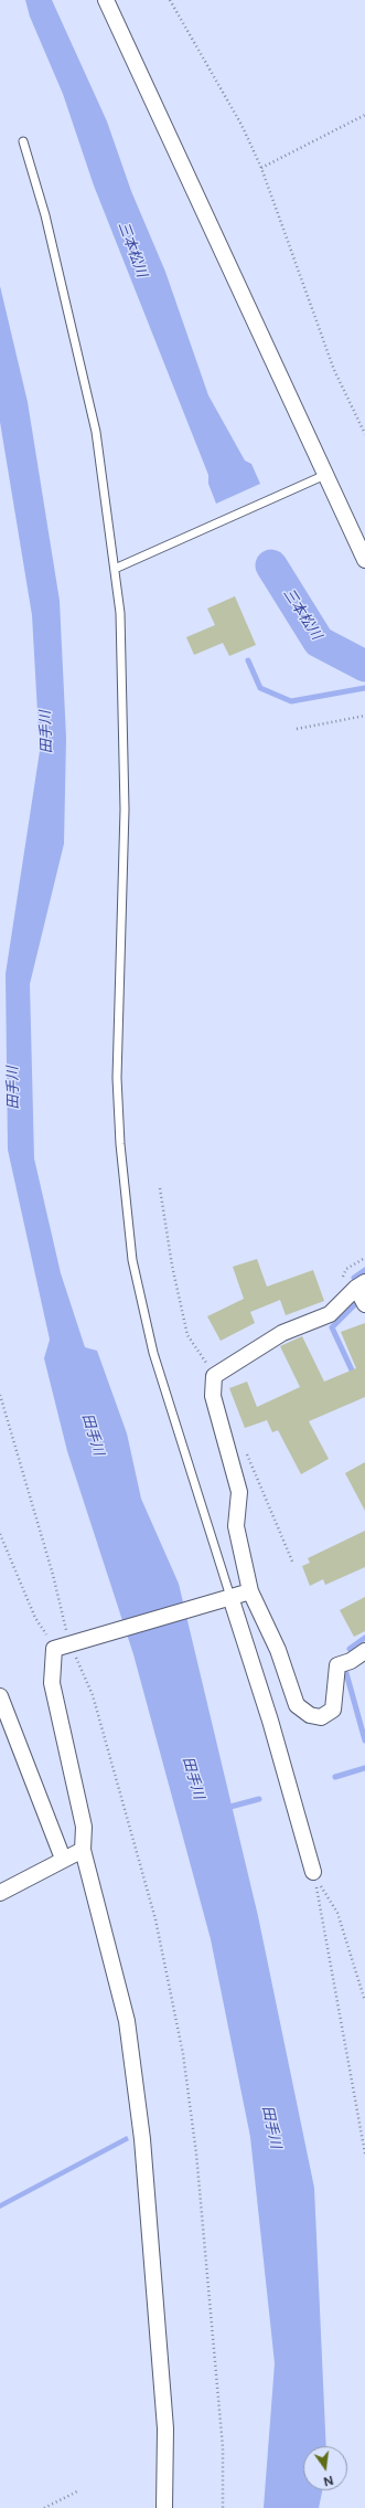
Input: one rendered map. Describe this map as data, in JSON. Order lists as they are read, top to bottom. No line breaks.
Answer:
{"water":["三本松川","田手川"],"north":"bottom"}
